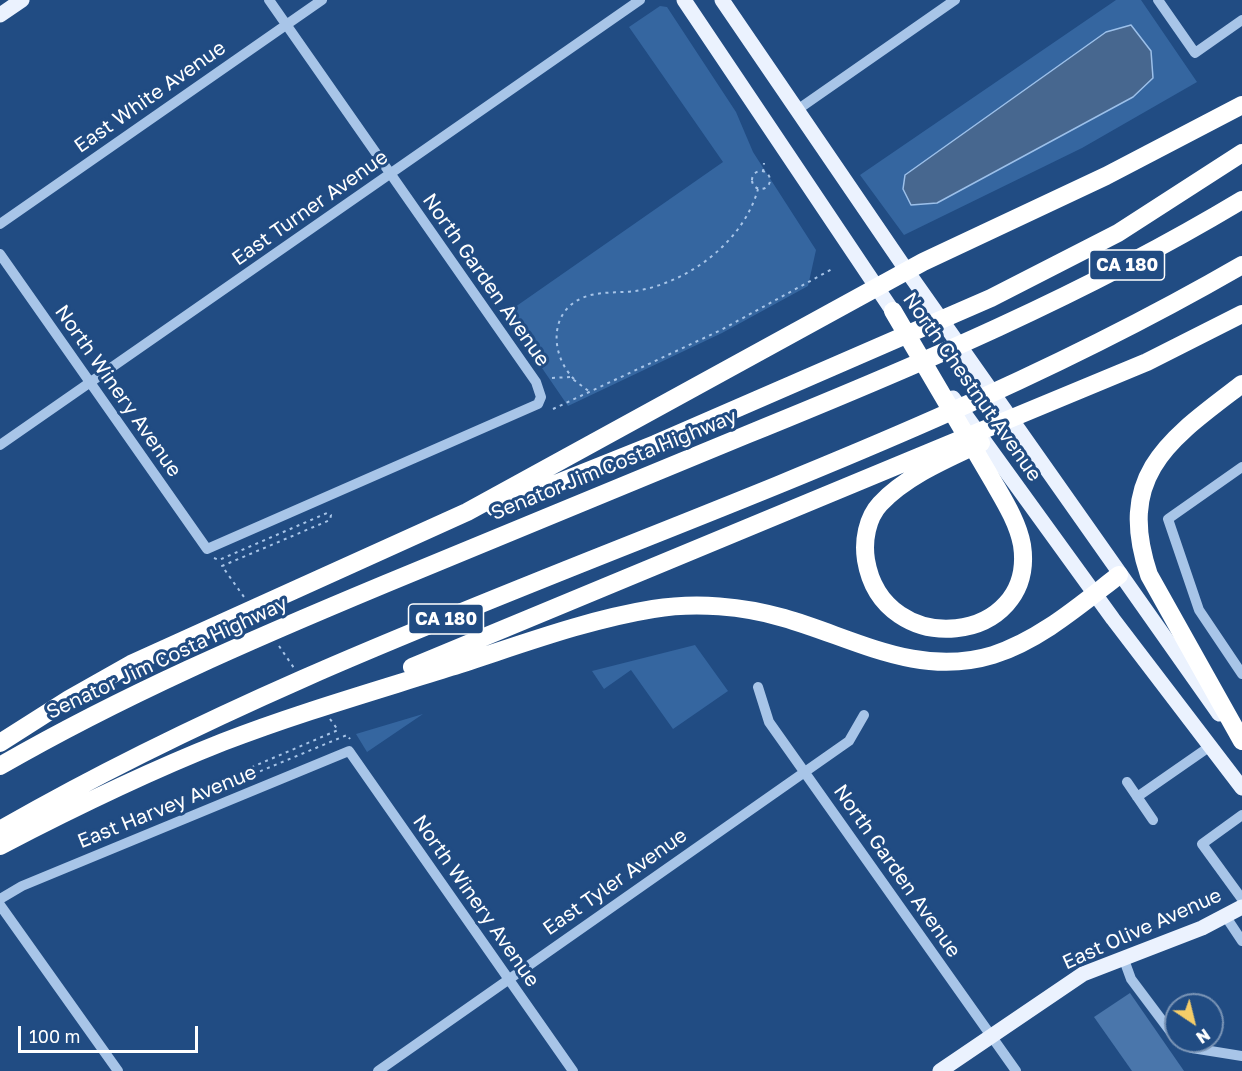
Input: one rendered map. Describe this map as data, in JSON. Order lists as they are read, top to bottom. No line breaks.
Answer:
{"streets":{"highway":["CA 180","Senator Jim Costa Highway"],"main road":["North Chestnut Avenue","East Olive Avenue"],"street":["East White Avenue","East Turner Avenue","North Garden Avenue","North Winery Avenue","East Harvey Avenue","East Tyler Avenue"]},"crossings":[["East White Avenue","North Garden Avenue"],["East Turner Avenue","North Garden Avenue"],["East Turner Avenue","North Winery Avenue"],["North Garden Avenue","North Winery Avenue"],["North Garden Avenue","East Tyler Avenue"],["North Garden Avenue","East Olive Avenue"],["North Winery Avenue","East Harvey Avenue"],["North Winery Avenue","East Tyler Avenue"]],"scale_bar":"100 m","north":"bottom right"}
